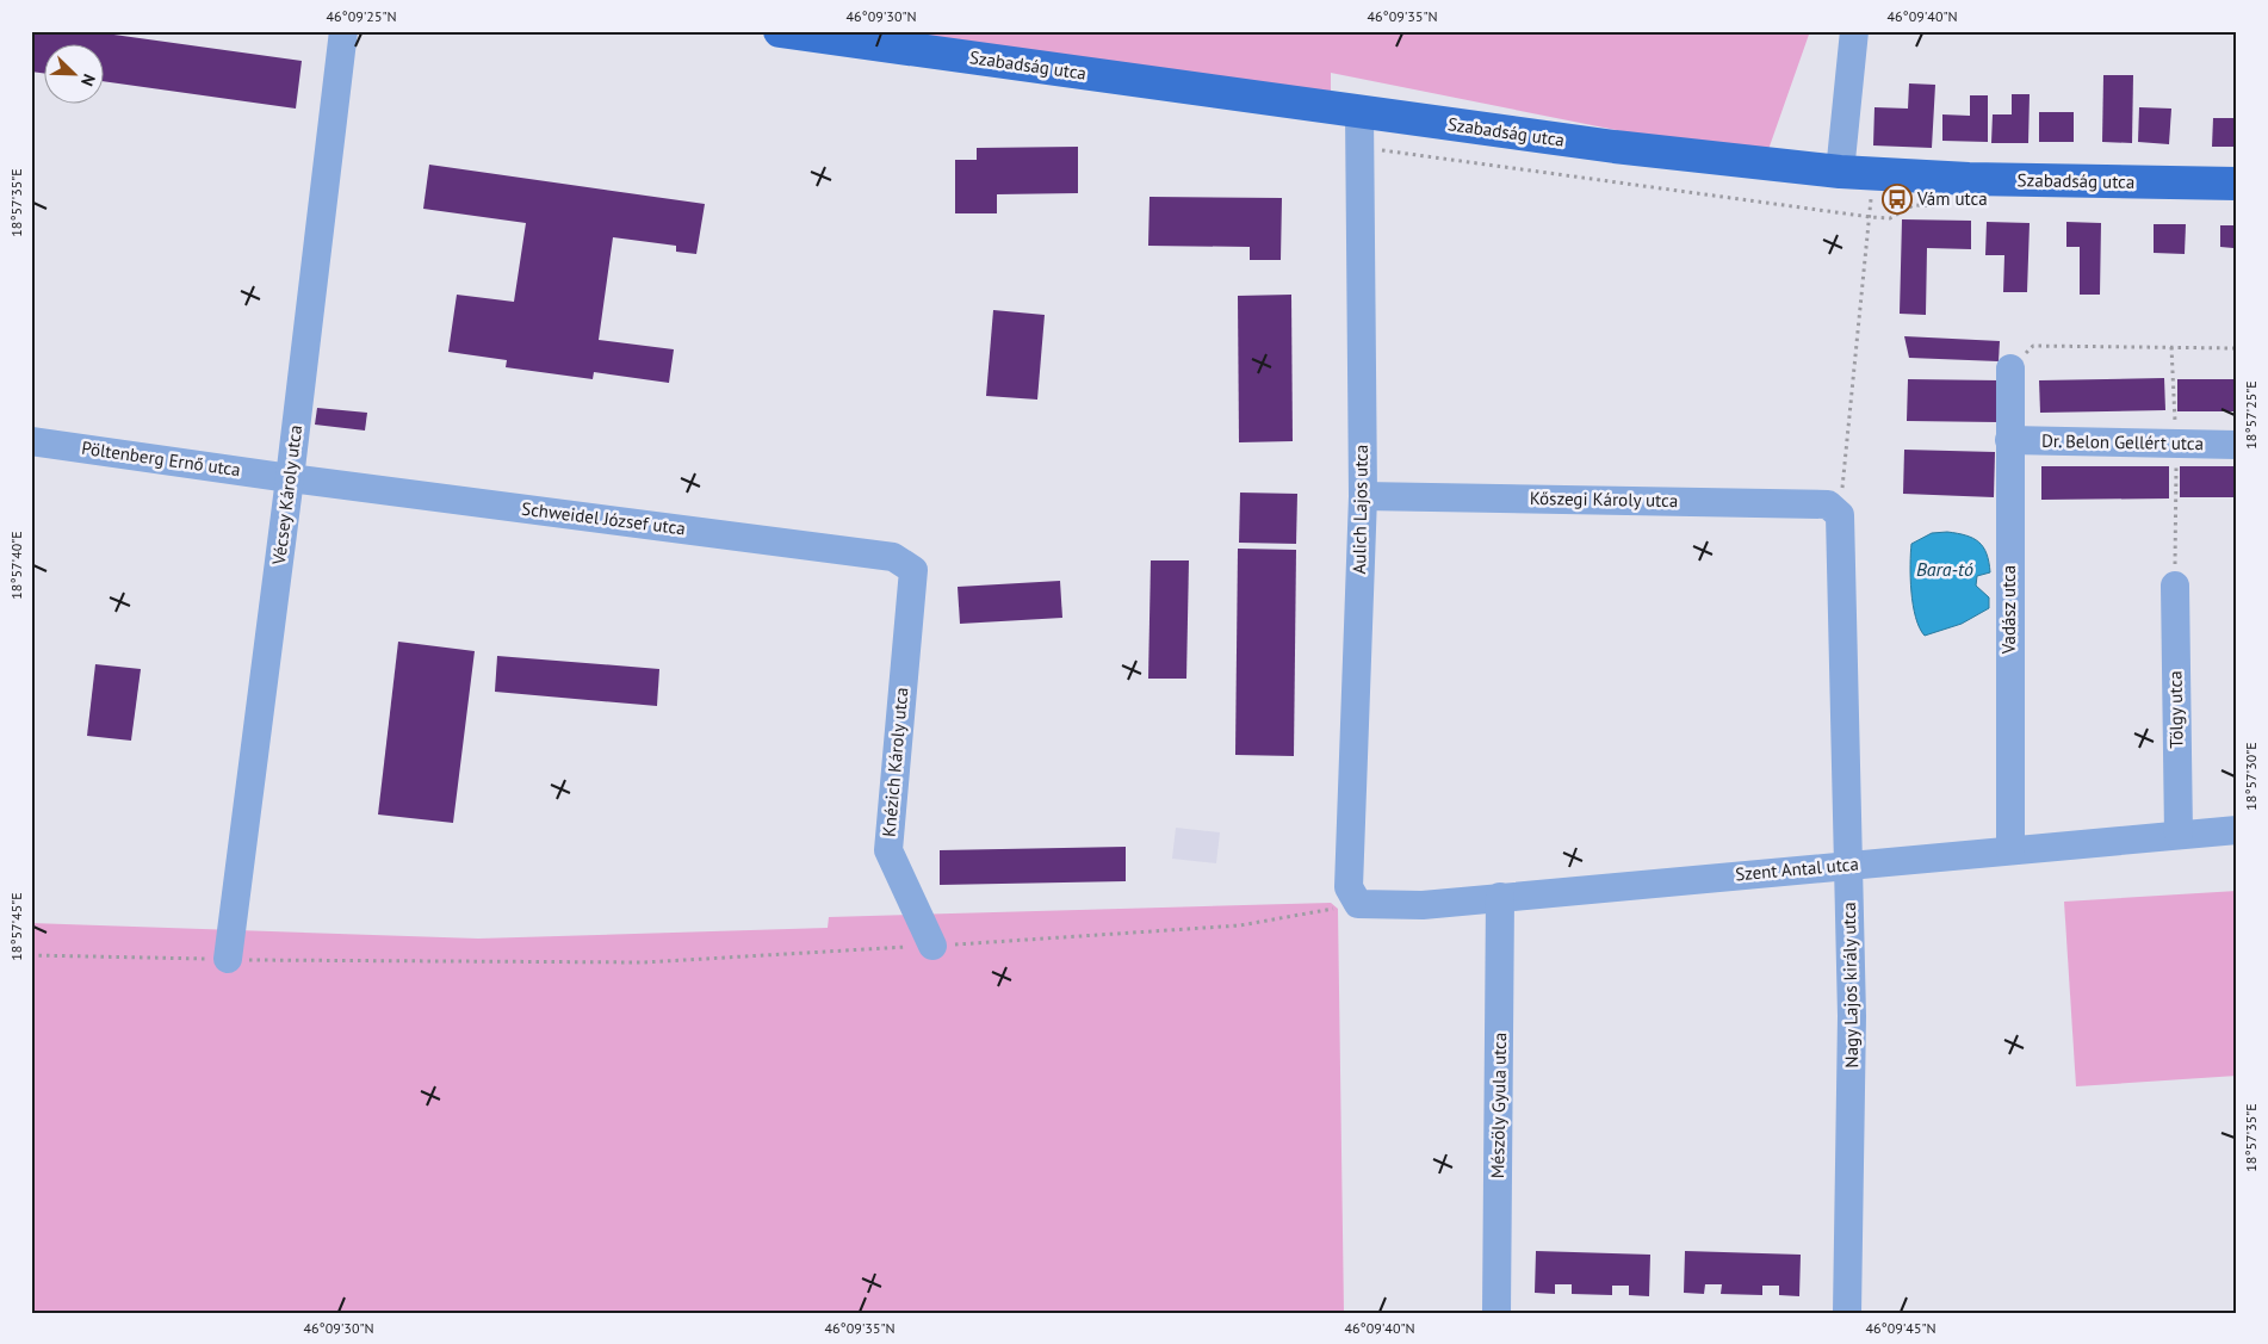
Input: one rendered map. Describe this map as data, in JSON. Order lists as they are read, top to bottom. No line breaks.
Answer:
{"streets":{"main road":["Szabadság utca"],"street":["Dr. Belon Gellért utca","Pöltenberg Ernő utca","Vécsey Károly utca","Kőszegi Károly utca","Aulich Lajos utca","Schweidel József utca","Vadász utca","Tölgy utca","Knézich Károly utca","Szent Antal utca","Nagy Lajos király utca","Mészöly Gyula utca"]},"crossings":[["Szabadság utca","Aulich Lajos utca"],["Dr. Belon Gellért utca","Vadász utca"],["Pöltenberg Ernő utca","Vécsey Károly utca"],["Pöltenberg Ernő utca","Schweidel József utca"],["Vécsey Károly utca","Schweidel József utca"],["Kőszegi Károly utca","Aulich Lajos utca"],["Kőszegi Károly utca","Nagy Lajos király utca"],["Aulich Lajos utca","Szent Antal utca"],["Schweidel József utca","Knézich Károly utca"],["Vadász utca","Szent Antal utca"],["Tölgy utca","Szent Antal utca"],["Szent Antal utca","Nagy Lajos király utca"],["Szent Antal utca","Mészöly Gyula utca"]],"water":["Bara-tó"],"places":{"bus stop":["Vám utca"]},"north":"bottom right","coordinates":["46°09'25\"N","46°09'30\"N","46°09'35\"N","46°09'40\"N","18°57'35\"E","18°57'25\"E","18°57'40\"E","18°57'30\"E","18°57'45\"E","46°09'45\"N"]}
